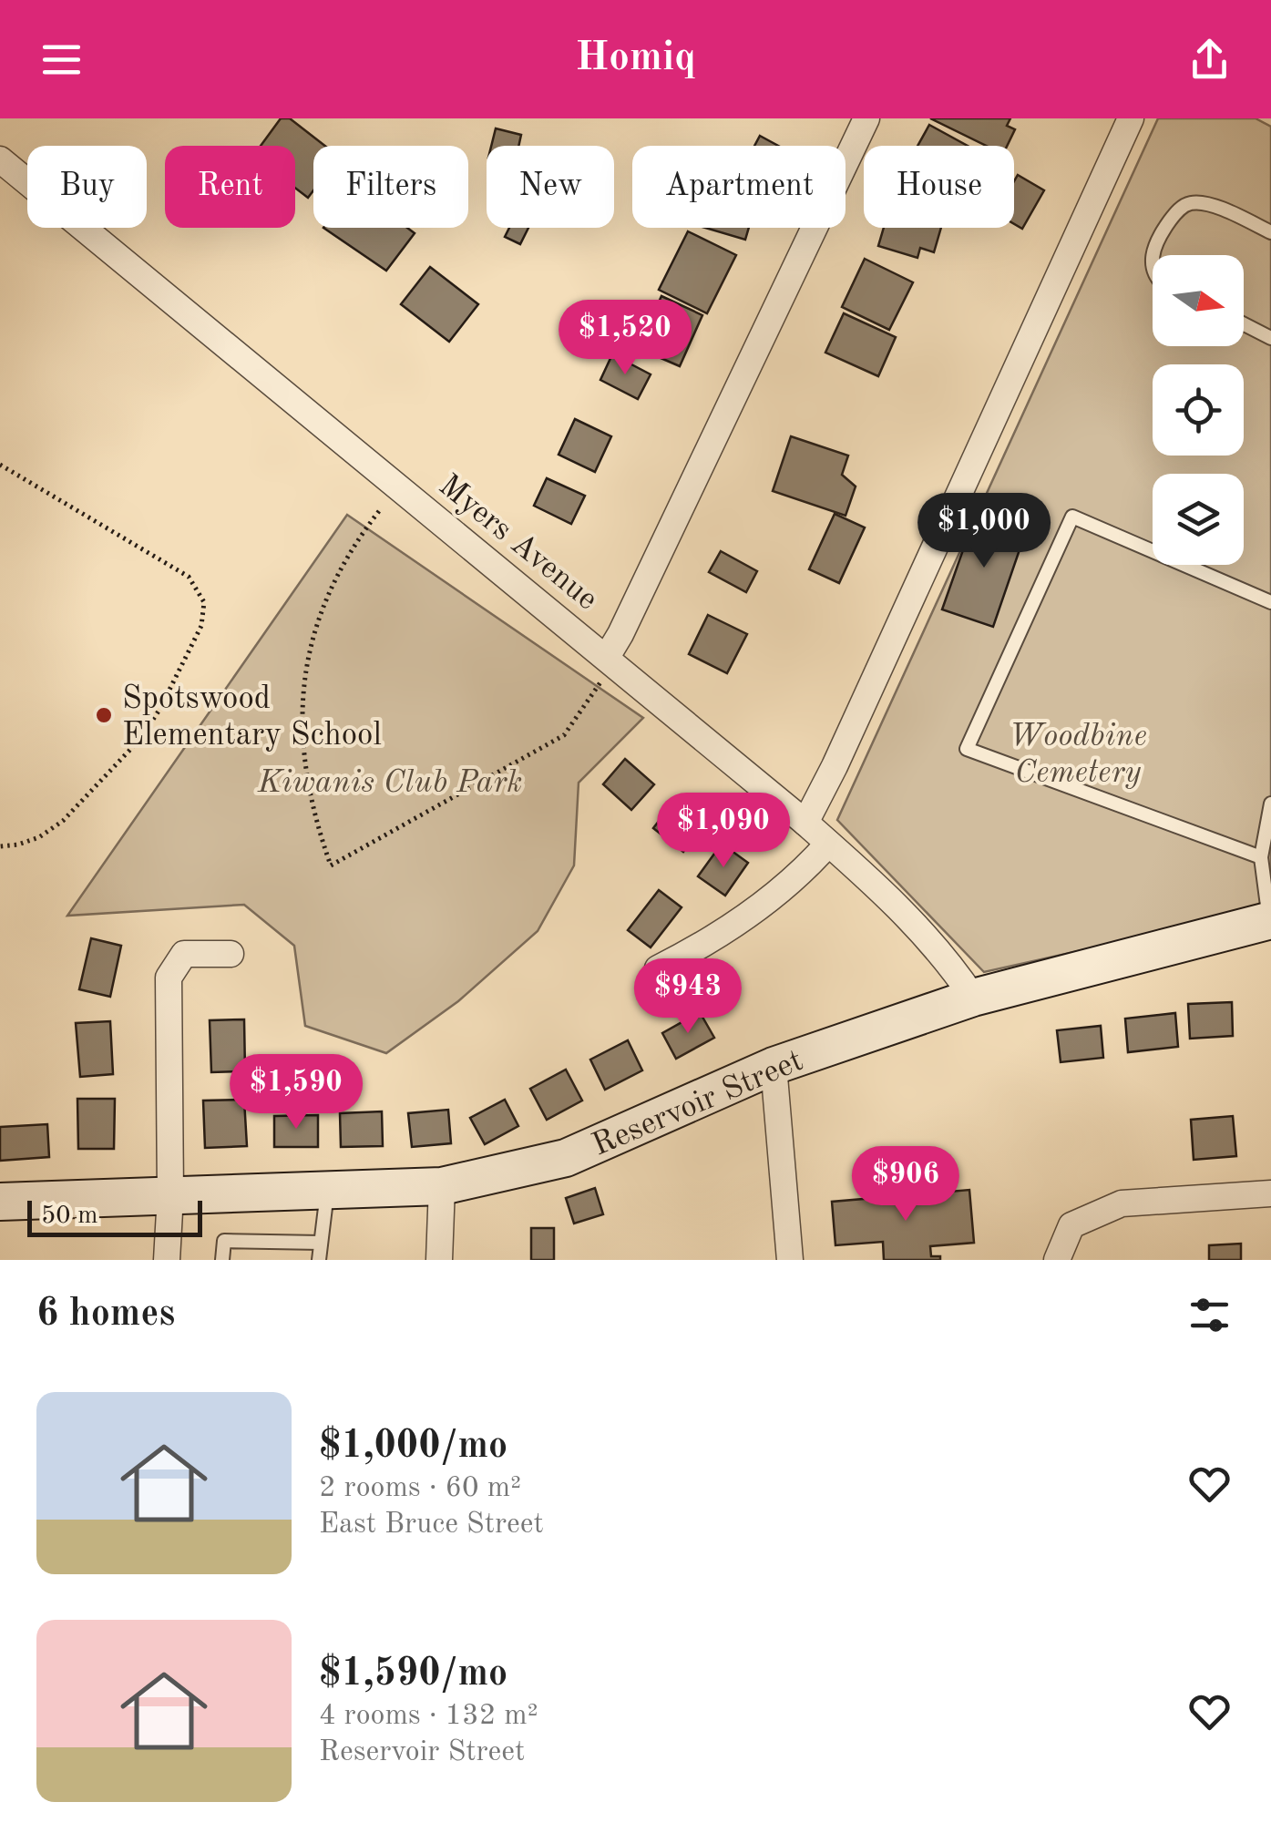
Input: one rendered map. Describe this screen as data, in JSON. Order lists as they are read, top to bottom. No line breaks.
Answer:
{"streets":{"main road":["Reservoir Street"],"street":["Myers Avenue"]},"crossings":[["Myers Avenue","Reservoir Street"]],"parks":["Woodbine Cemetery","Kiwanis Club Park"],"places":["Spotswood Elementary School"],"scale_bar":"50 m","north":"right","page":{"header":"Homiq","chip":["Buy","Rent","Filters","New","Apartment","House"],"price":["$1,520","$1,000","$1,090","$943","$1,590","$906"],"scale":"50 m","heading":"6 homes","list":[{"name":"$1,000/mo","note":"2 rooms · 60 m² · East Bruce Street"},{"name":"$1,590/mo","note":"4 rooms · 132 m² · Reservoir Street"}]}}
